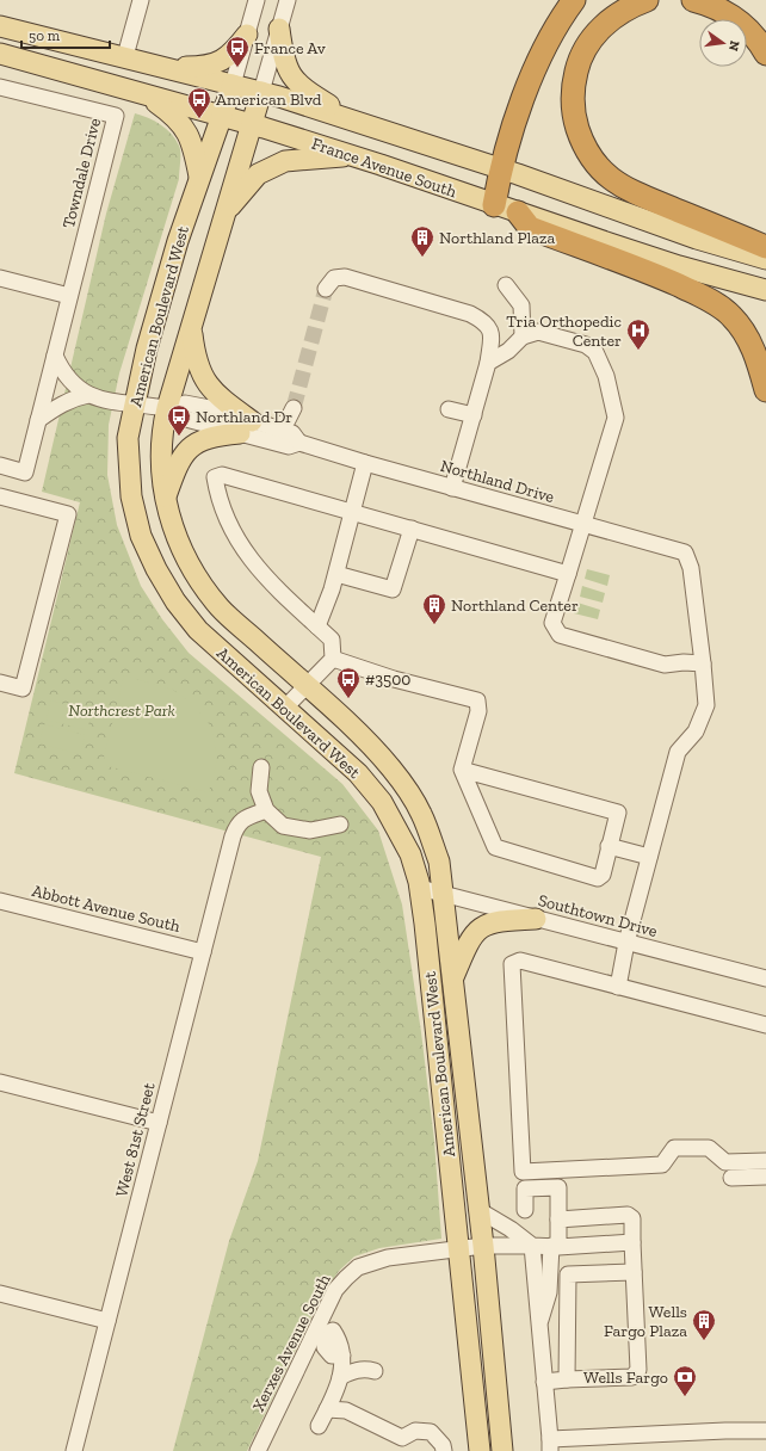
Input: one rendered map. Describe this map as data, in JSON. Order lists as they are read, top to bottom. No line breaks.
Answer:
{"streets":{"main road":["France Avenue South","American Boulevard West"],"street":["Towndale Drive","Northland Drive","Abbott Avenue South","Southtown Drive","West 81st Street","Xerxes Avenue South"]},"crossings":[["France Avenue South","American Boulevard West"],["American Boulevard West","Northland Drive"],["American Boulevard West","Southtown Drive"],["American Boulevard West","Xerxes Avenue South"],["Abbott Avenue South","West 81st Street"]],"parks":["Northcrest Park"],"places":{"bus stop":["France Av","American Blvd","Northland Dr","#3500"],"building":["Northland Plaza","Northland Center","Wells Fargo Plaza"],"hospital":["Tria Orthopedic Center"],"bank":["Wells Fargo"]},"scale_bar":"50 m","north":"right"}
